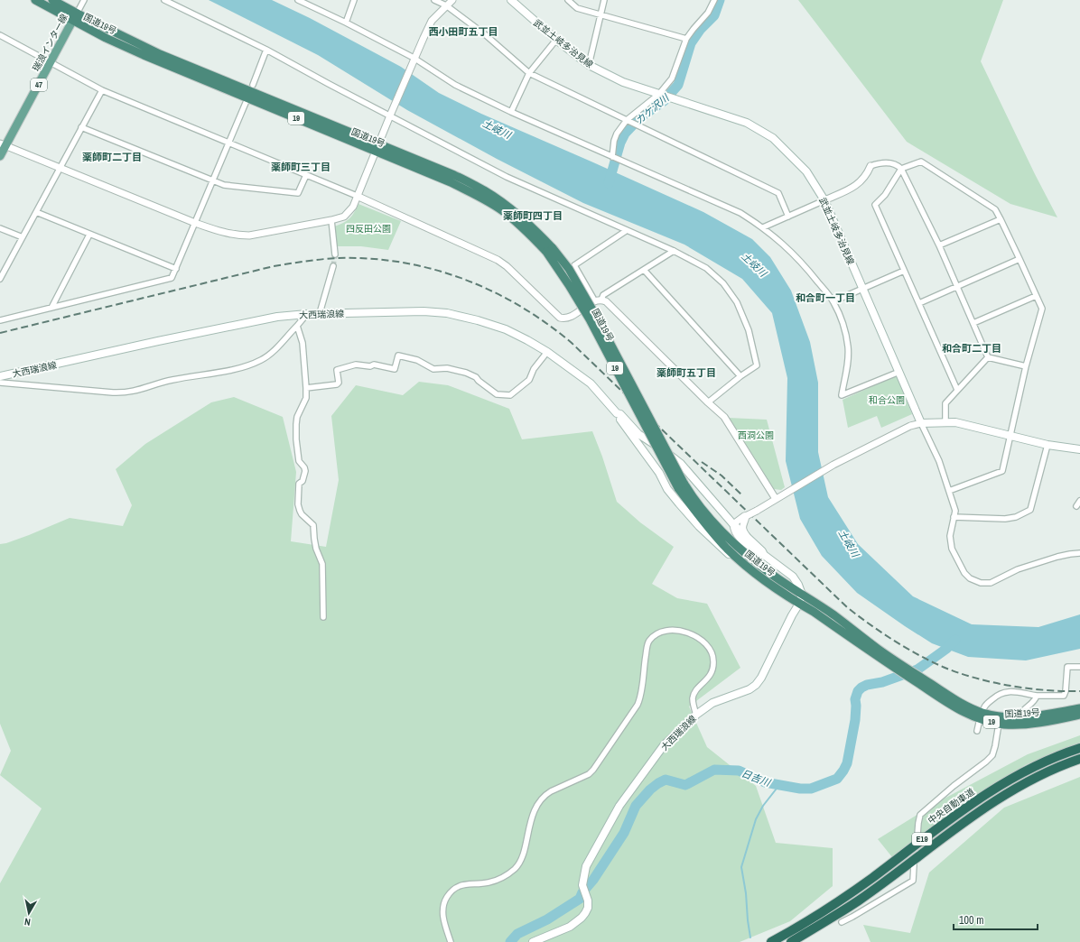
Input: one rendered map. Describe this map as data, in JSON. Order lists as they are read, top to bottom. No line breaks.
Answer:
{"streets":{"highway":["国道19号","19","中央自動車道","E19"],"main road":["瑞浪インター線","武並土岐多治見線","47","大西瑞浪線"]},"crossings":[["国道19号","瑞浪インター線"],["国道19号","大西瑞浪線"]],"districts":["西小田町五丁目","薬師町二丁目","薬師町三丁目","薬師町四丁目","和合町一丁目","和合町二丁目","薬師町五丁目"],"water":["カケ沢川","土岐川","日吉川"],"parks":["四反田公園","和合公園","西洞公園"],"scale_bar":"100 m","north":"bottom"}
